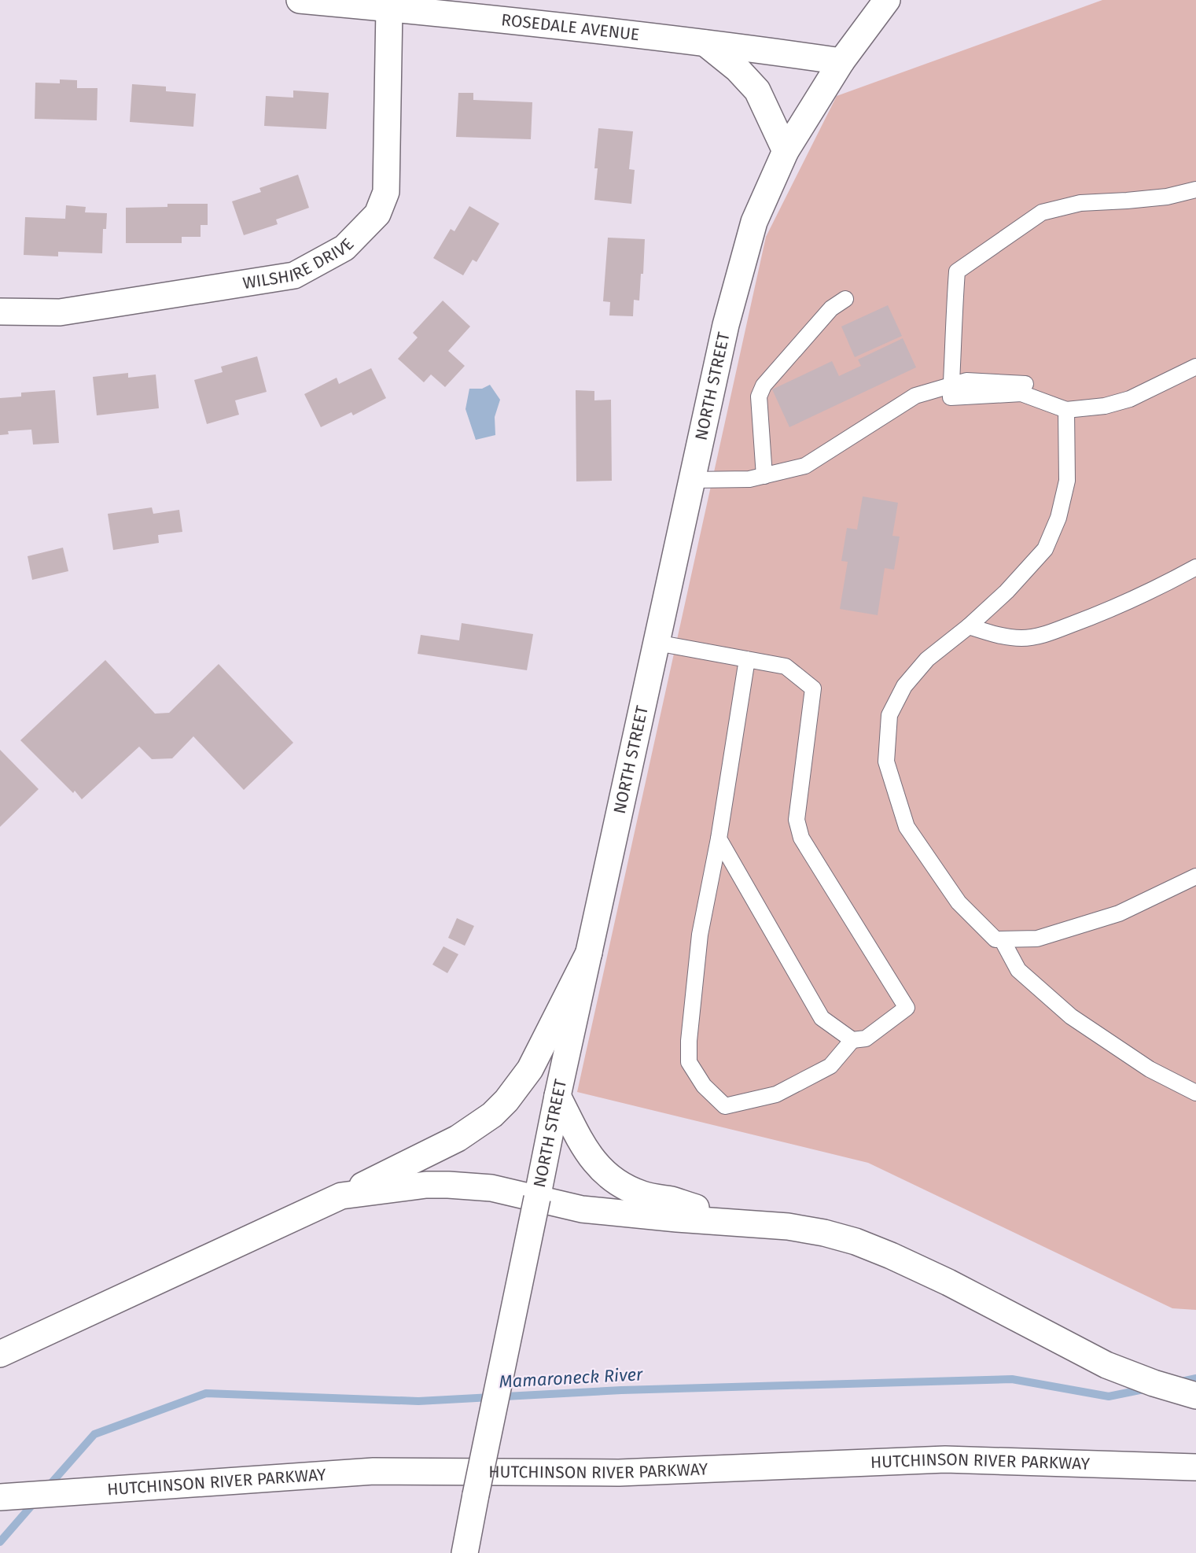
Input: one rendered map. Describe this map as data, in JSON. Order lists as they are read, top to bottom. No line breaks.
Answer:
{"streets":{"main road":["ROSEDALE AVENUE","WILSHIRE DRIVE","NORTH STREET","HUTCHINSON RIVER PARKWAY"]},"crossings":[["ROSEDALE AVENUE","WILSHIRE DRIVE"],["ROSEDALE AVENUE","NORTH STREET"]],"water":["Mamaroneck River"]}
